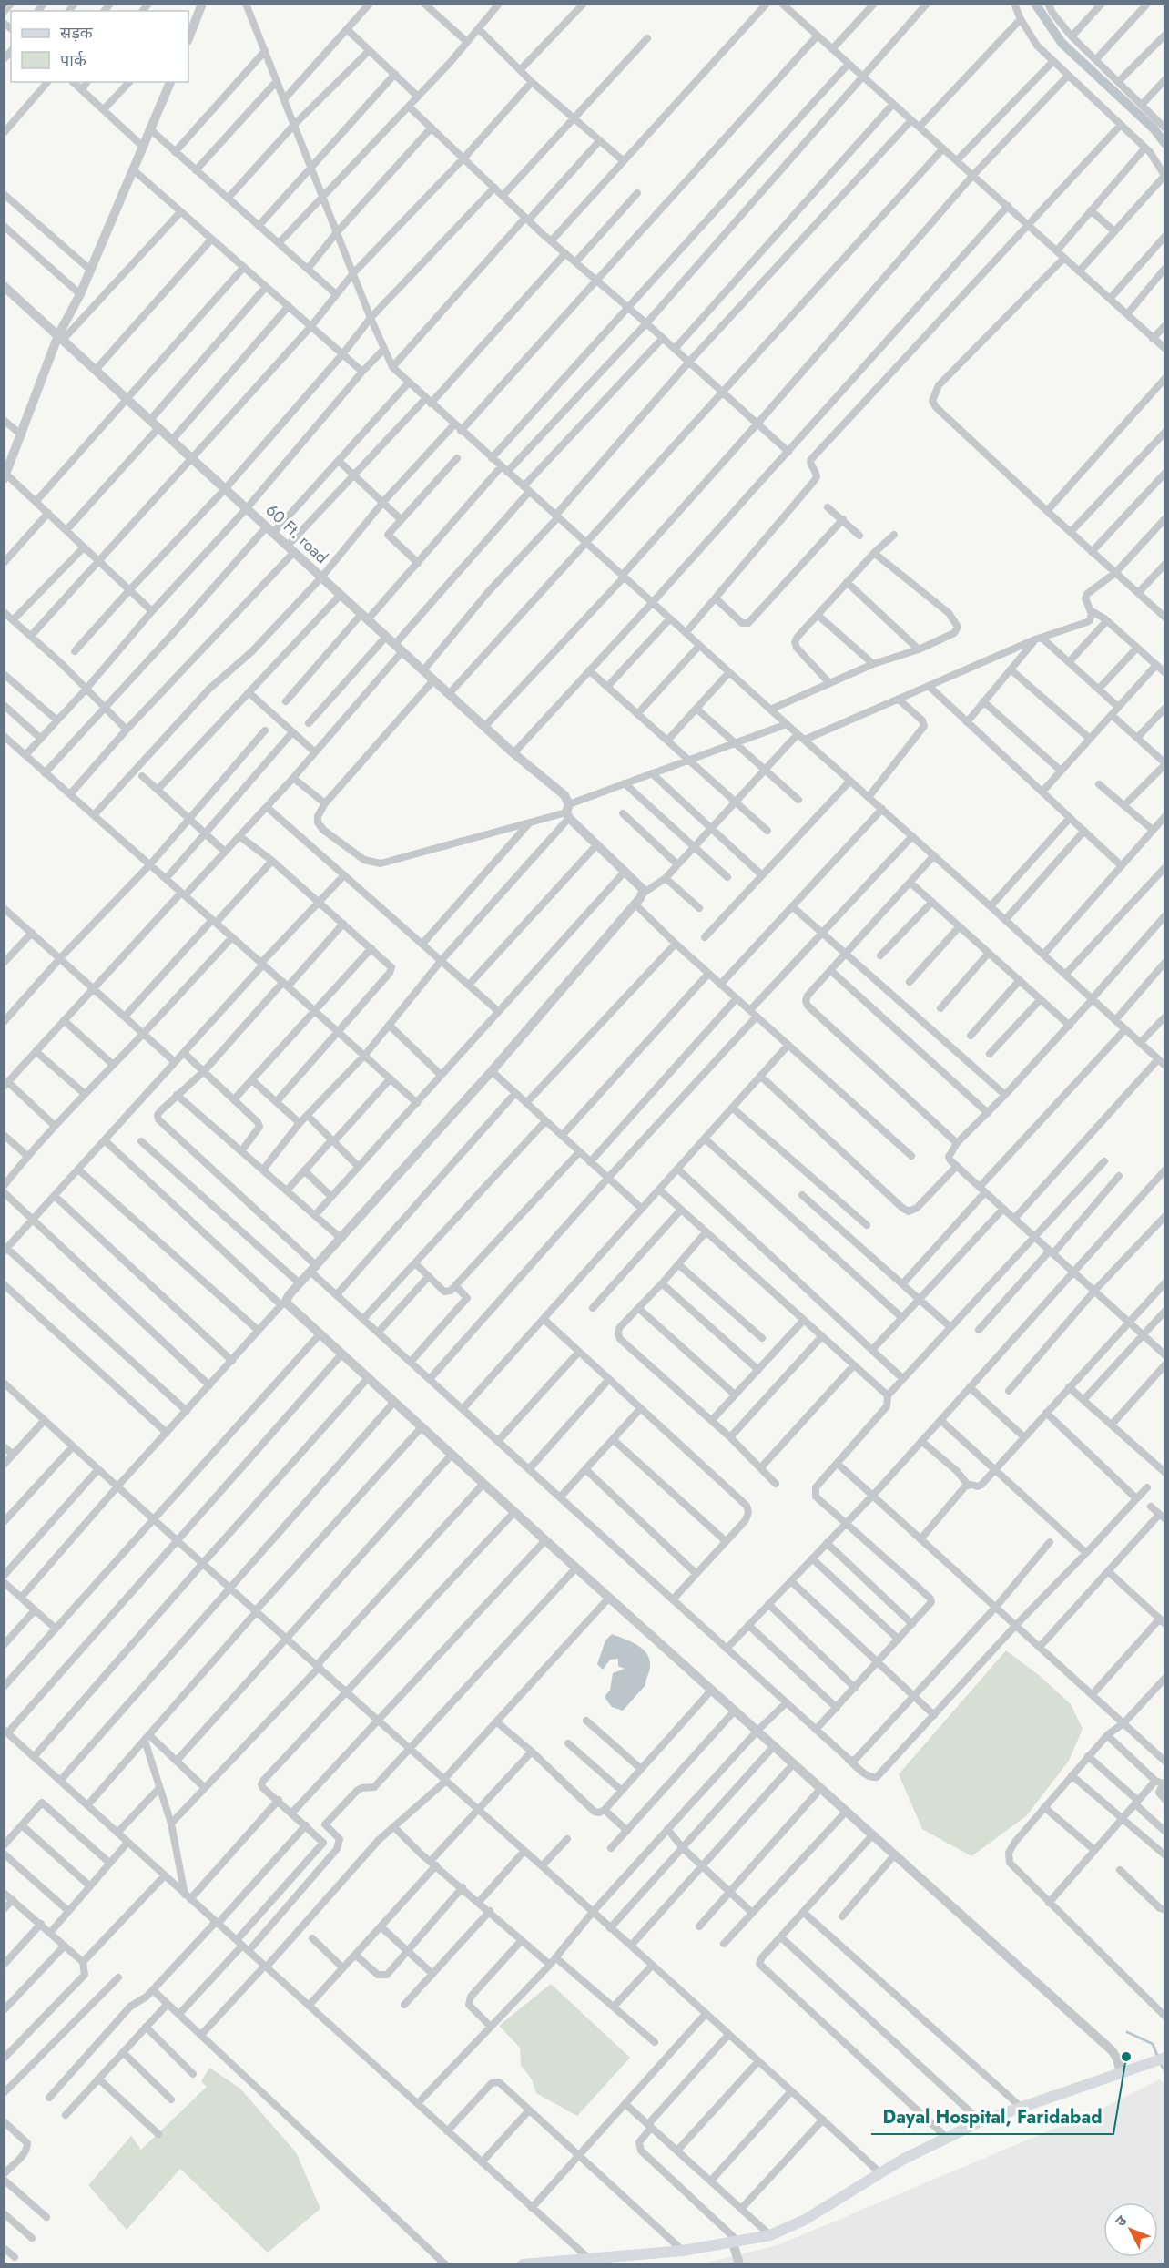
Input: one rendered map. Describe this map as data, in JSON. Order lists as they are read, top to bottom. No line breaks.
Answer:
{"streets":{"street":["60 Ft. road"]},"places":["Dayal Hospital, Faridabad"],"legend":["सड़क","पार्क"],"north":"top left"}
